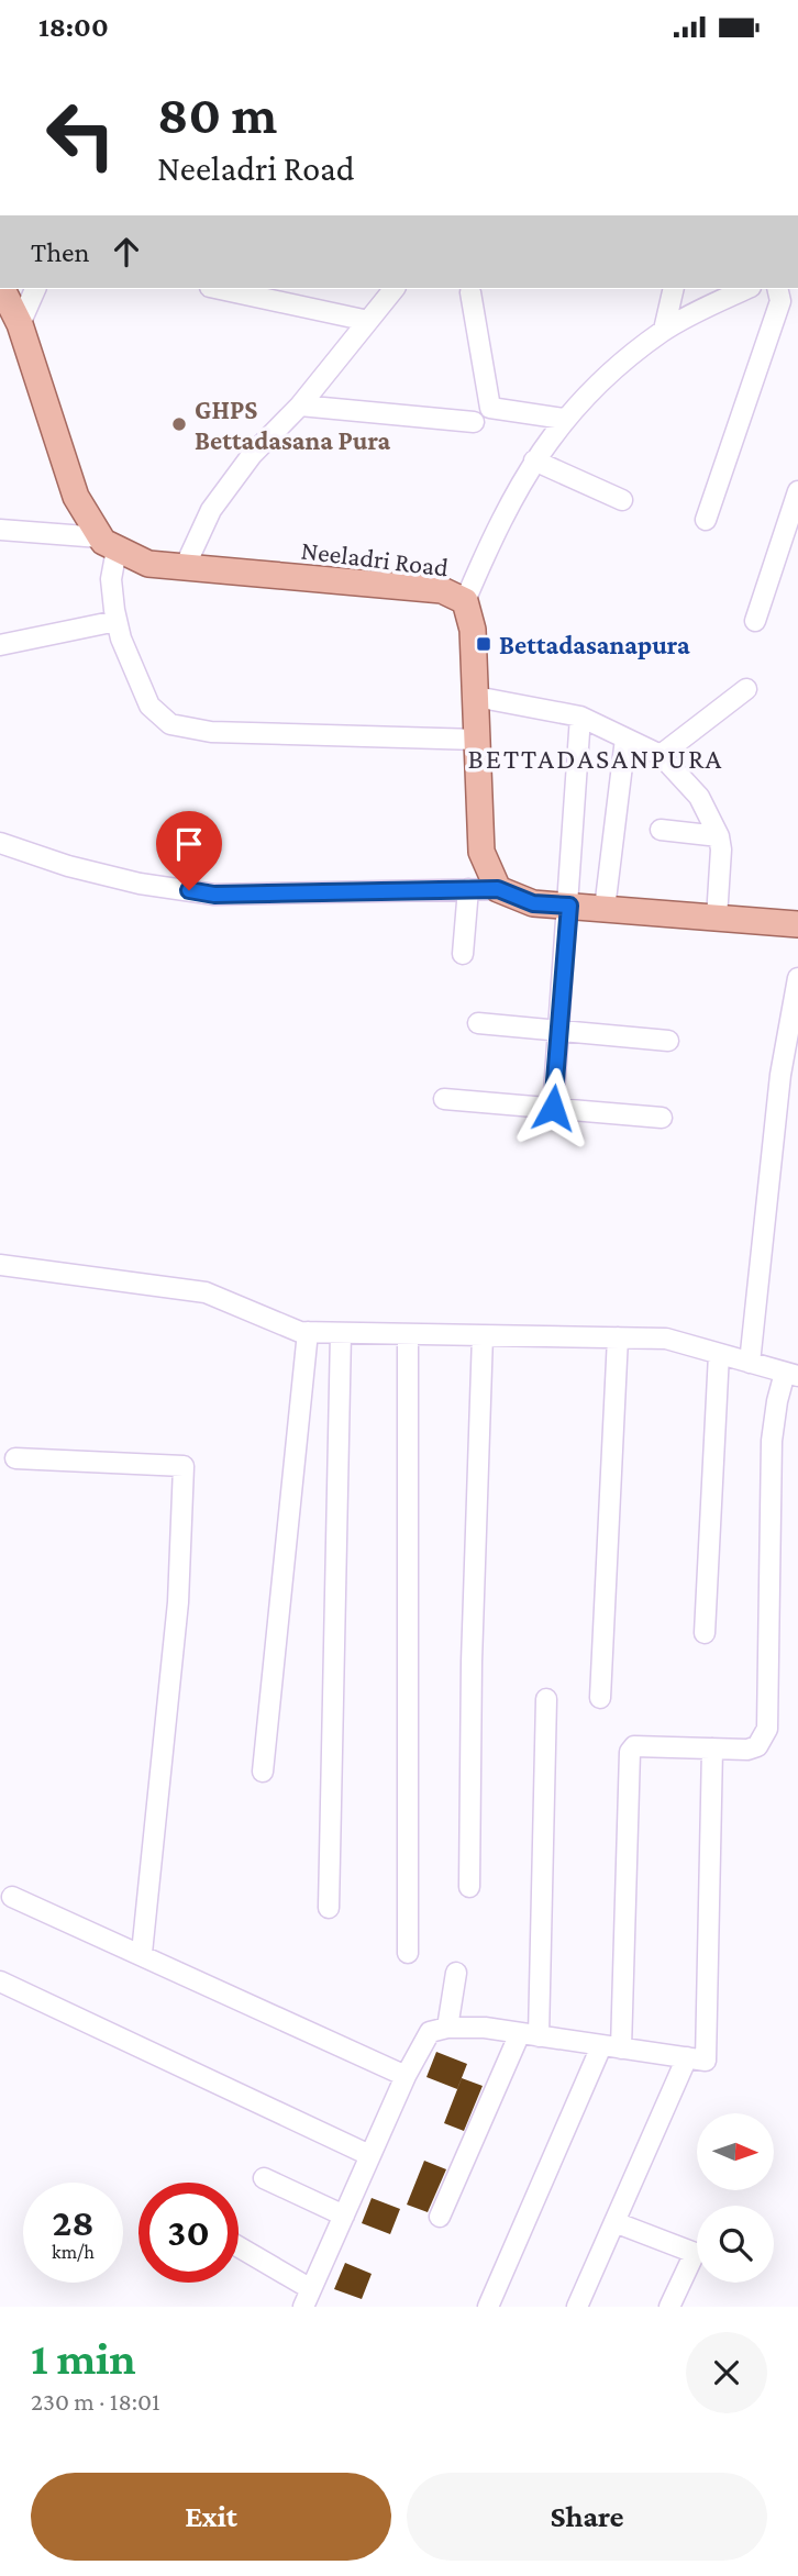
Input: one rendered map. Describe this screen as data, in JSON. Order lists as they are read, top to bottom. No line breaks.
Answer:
{"streets":{"main road":["Neeladri Road"]},"districts":["BETTADASANPURA"],"places":{"other":["GHPS Bettadasana Pura"],"transit":["Bettadasanapura"]},"north":"right","page":{"status":"18:00","turn":["80 m","Neeladri Road"],"then":"Then","speed":"28 km/h","limit":"30","heading":["1 min","230 m · 18:01"],"buttons":["Exit","Share"]}}
